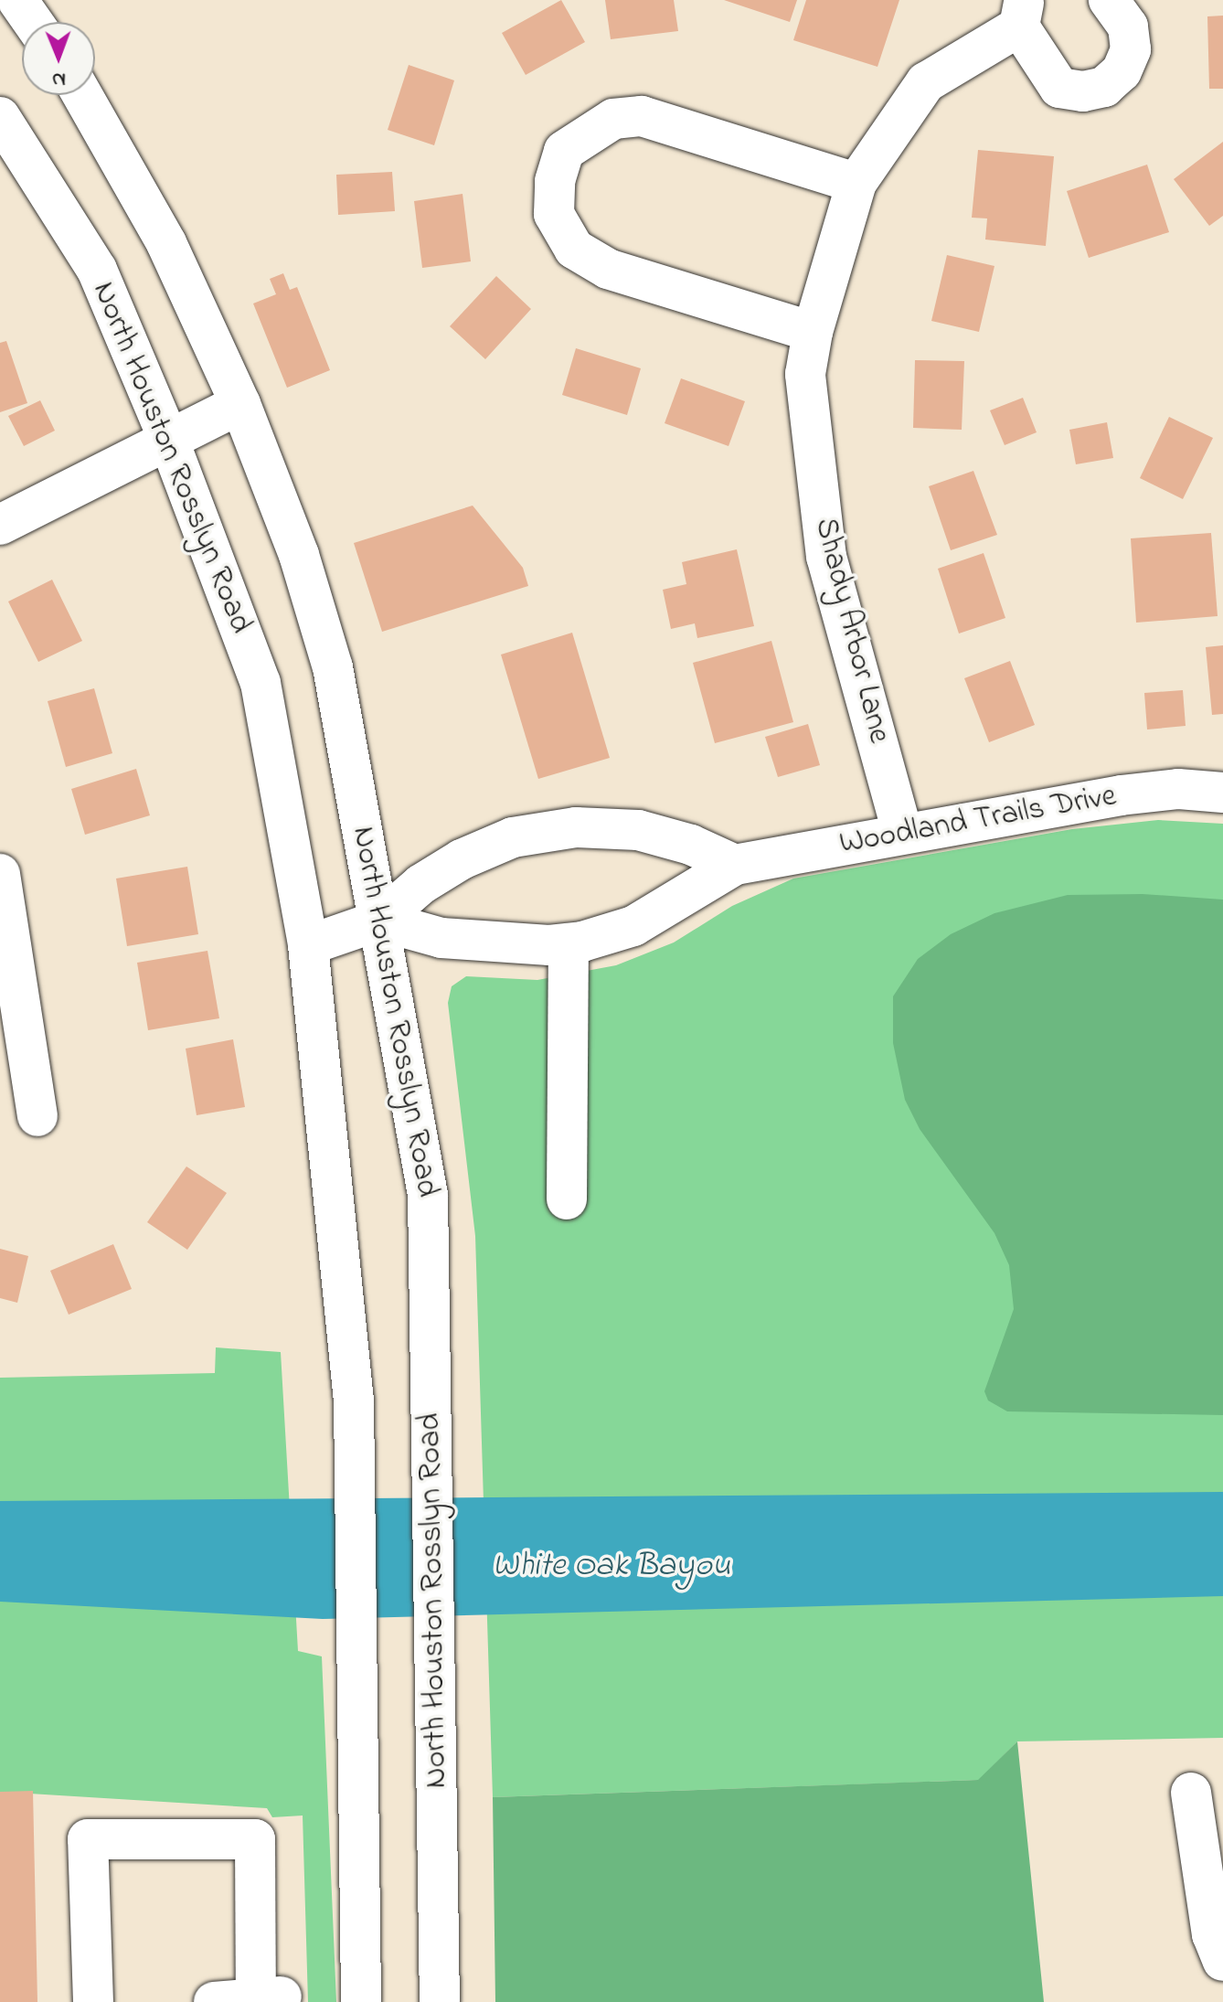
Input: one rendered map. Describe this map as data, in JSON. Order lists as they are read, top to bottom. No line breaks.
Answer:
{"streets":{"main road":["North Houston Rosslyn Road","Shady Arbor Lane","Woodland Trails Drive"]},"crossings":[["North Houston Rosslyn Road","Woodland Trails Drive"],["Shady Arbor Lane","Woodland Trails Drive"]],"water":["White Oak Bayou"],"north":"bottom"}
